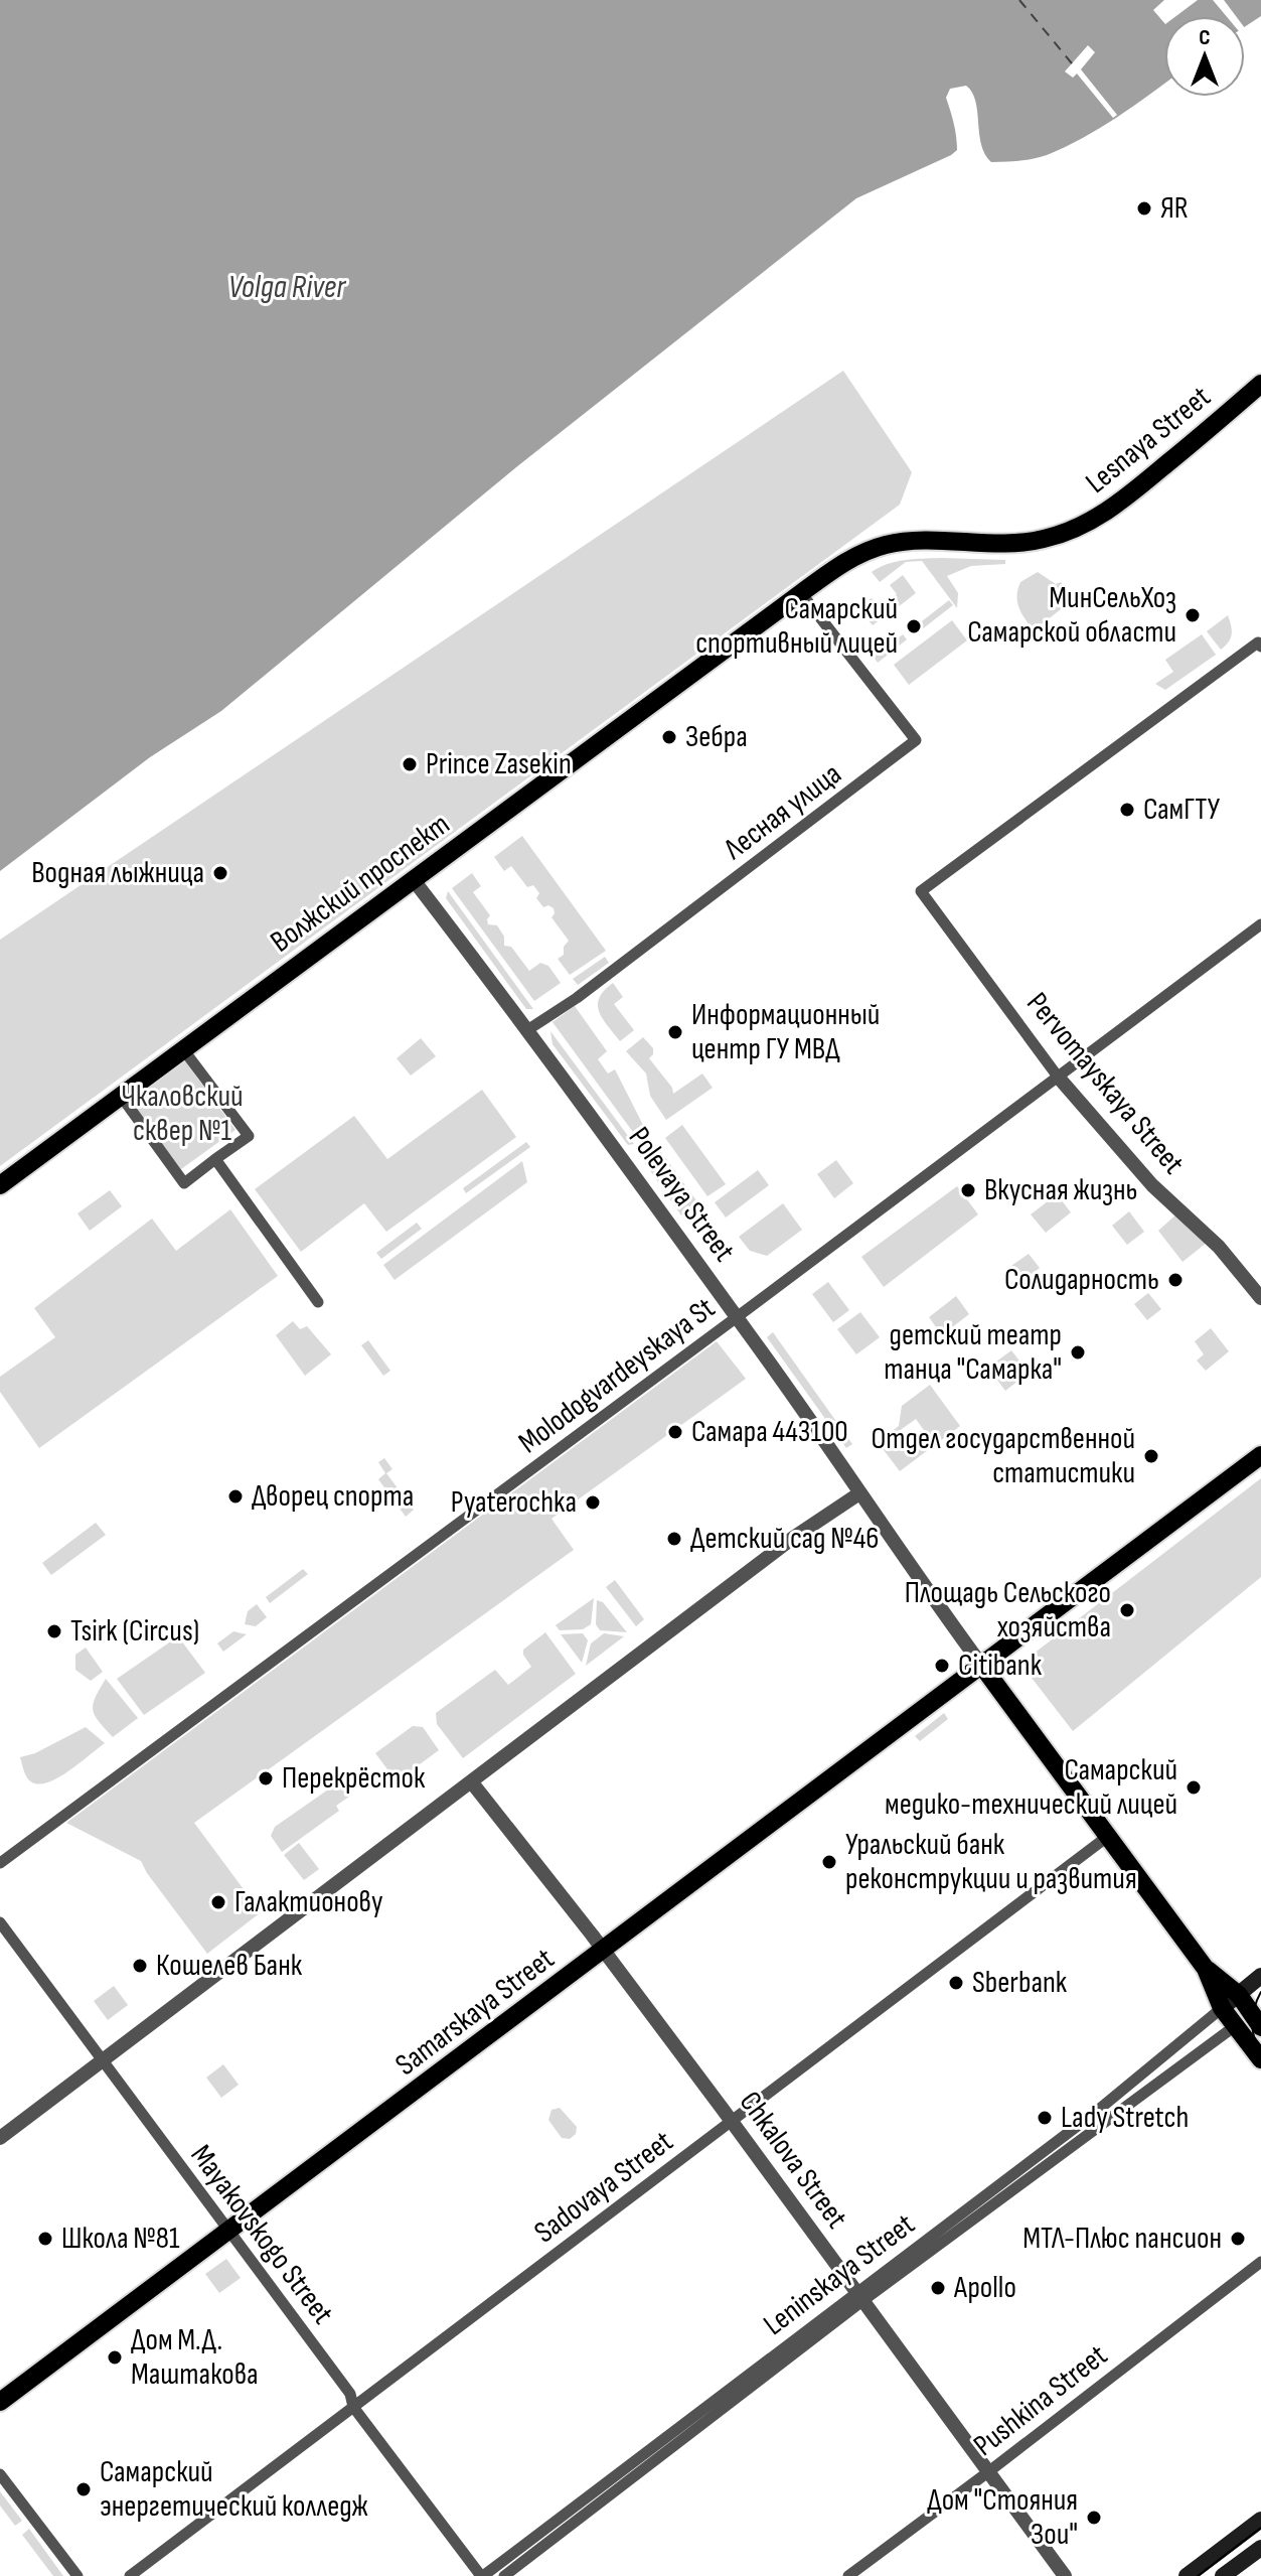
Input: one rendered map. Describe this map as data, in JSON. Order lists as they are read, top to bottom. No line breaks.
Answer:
{"streets":{"main road":["Lesnaya Street","Волжский проспект","Samarskaya Street"],"street":["Лесная улица","Pervomayskaya Street","Polevaya Street","Molodogvardeyskaya St","Chkalova Street","Sadovaya Street","Mayakovskogo Street","Leninskaya Street","Pushkina Street"]},"crossings":[["Lesnaya Street","Волжский проспект"],["Лесная улица","Волжский проспект"],["Лесная улица","Polevaya Street"],["Волжский проспект","Polevaya Street"],["Pervomayskaya Street","Molodogvardeyskaya St"],["Polevaya Street","Molodogvardeyskaya St"],["Polevaya Street","Samarskaya Street"],["Samarskaya Street","Chkalova Street"],["Samarskaya Street","Mayakovskogo Street"],["Chkalova Street","Sadovaya Street"],["Chkalova Street","Leninskaya Street"],["Chkalova Street","Pushkina Street"],["Sadovaya Street","Mayakovskogo Street"],["Mayakovskogo Street","Leninskaya Street"]],"water":["Volga River"],"parks":["Чкаловский сквер №1"],"places":["ЯR","МинСельХоз Самарской области","Самарский спортивный лицей","Зебра","Prince Zasekin","СамГТУ","Водная лыжница","Информационный центр ГУ МВД","Вкусная жизнь","Солидарность","детский театр танца \"Самарка\"","Самара 443100","Отдел государственной статистики","Дворец спорта","Pyaterochka","Детский сад №46","Площадь Сельского хозяйства","Tsirk (Circus)","Citibank","Перекрёсток","Самарский медико-технический лицей","Уральский банк реконструкции и развития","Галактионову","Кошелев Банк","Sberbank","Lady Stretch","Школа №81","МТЛ-Плюс пансион","Apollo","Дом М.Д. Маштакова","Самарский энергетический колледж","Дом \"Стояния Зои\""],"north":"top"}
